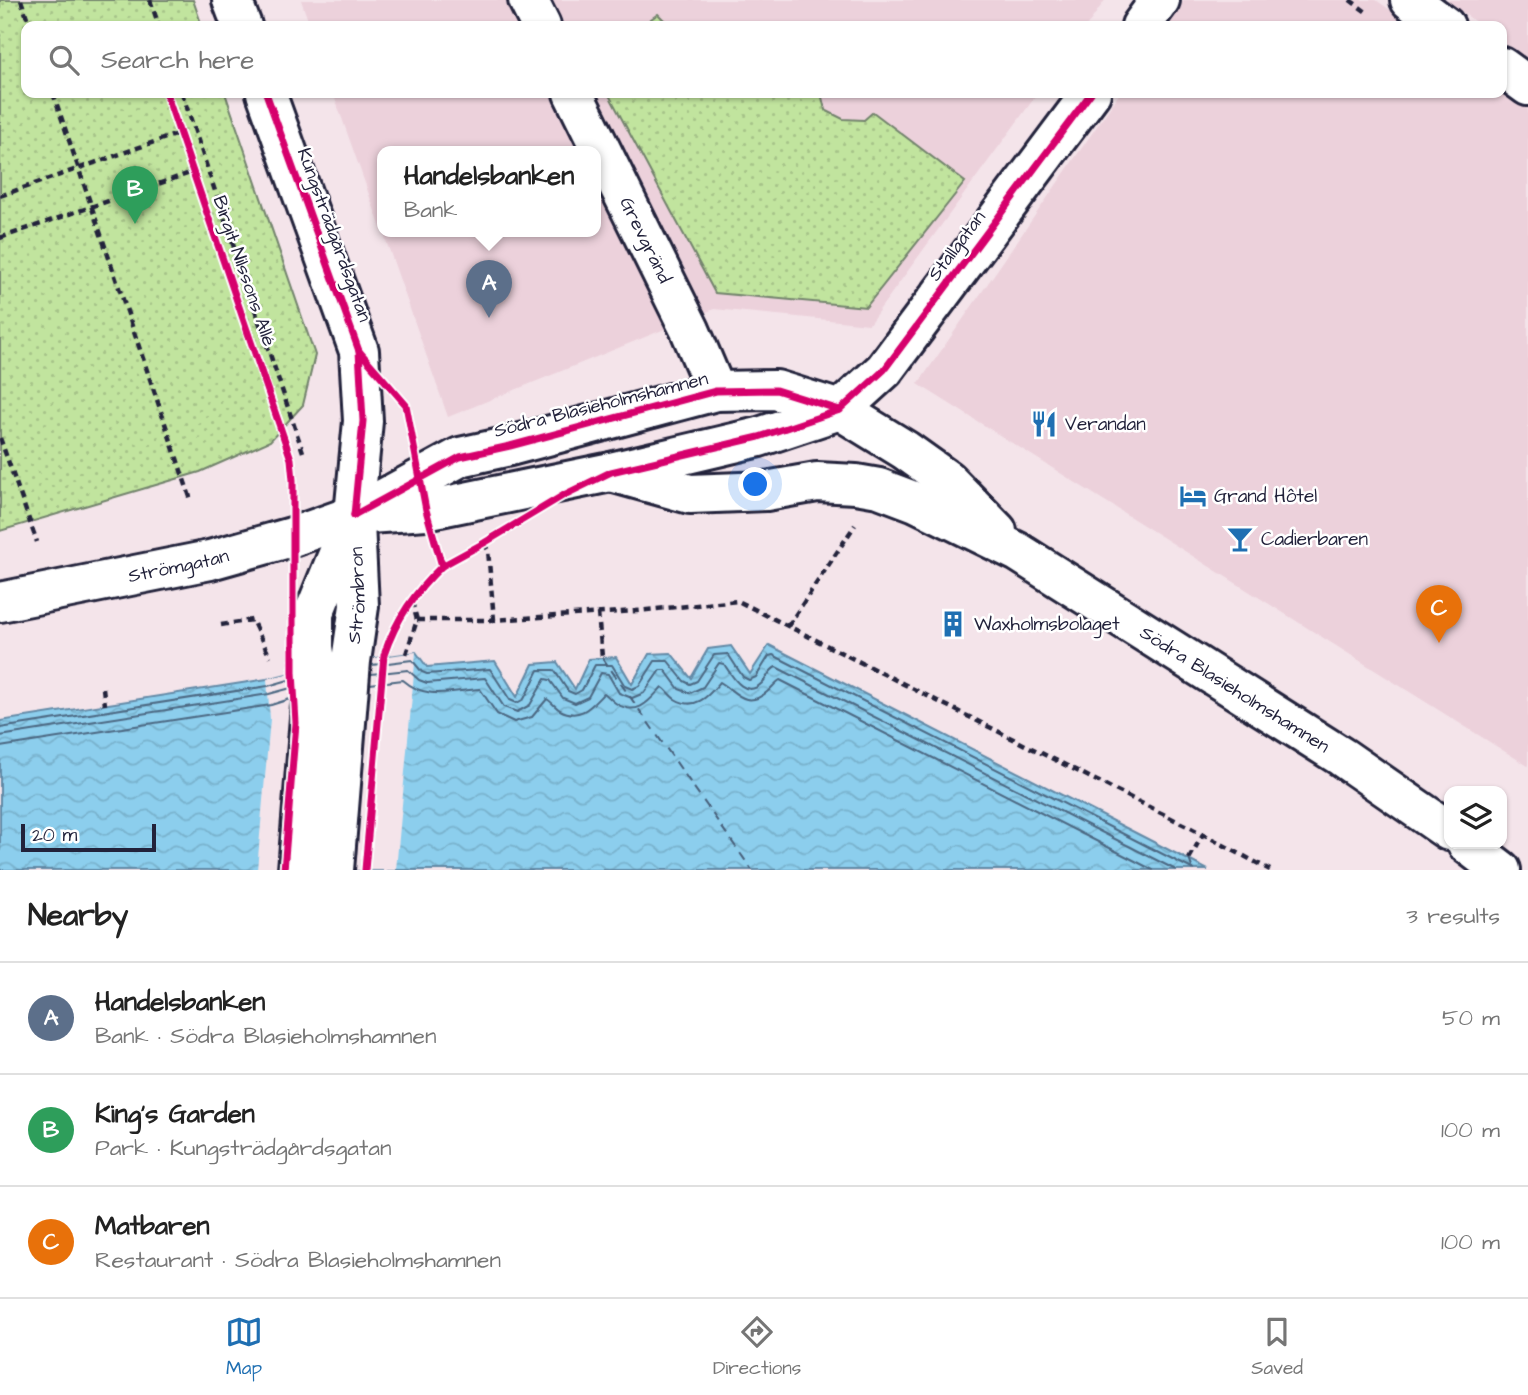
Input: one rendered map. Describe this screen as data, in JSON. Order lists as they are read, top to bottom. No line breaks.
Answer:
{"streets":{"street":["Kungsträdgårdsgatan","Grevgränd","Stallgatan","Södra Blasieholmshamnen","Strömgatan","Strömbron"],"cycle path":["Birgit Nilssons Allé"]},"crossings":[["Kungsträdgårdsgatan","Södra Blasieholmshamnen"],["Kungsträdgårdsgatan","Strömgatan"],["Kungsträdgårdsgatan","Strömbron"],["Grevgränd","Södra Blasieholmshamnen"],["Stallgatan","Södra Blasieholmshamnen"],["Södra Blasieholmshamnen","Strömgatan"],["Södra Blasieholmshamnen","Strömbron"],["Strömgatan","Strömbron"]],"places":{"restaurant":["Verandan"],"hotel":["Grand Hôtel"],"bar":["Cadierbaren"],"building":["Waxholmsbolaget"]},"scale_bar":"20 m","page":{"search":"Search here","popup":["Handelsbanken","Bank"],"pins":["B","A","C"],"scale":"20 m","heading":["Nearby","3 results"],"list":[{"mark":"A","name":"Handelsbanken","note":"Bank · Södra Blasieholmshamnen","value":"50 m"},{"mark":"B","name":"King's Garden","note":"Park · Kungsträdgårdsgatan","value":"100 m"},{"mark":"C","name":"Matbaren","note":"Restaurant · Södra Blasieholmshamnen","value":"100 m"}],"nav":["Map","Directions","Saved"]}}
